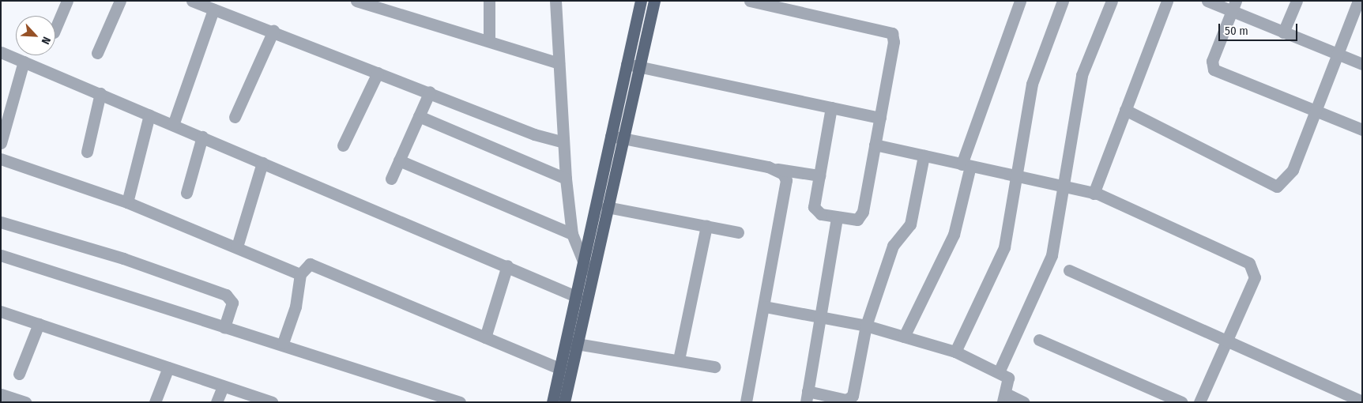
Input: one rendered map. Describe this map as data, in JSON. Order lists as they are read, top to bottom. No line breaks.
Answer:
{"scale_bar":"50 m","north":"bottom right"}
